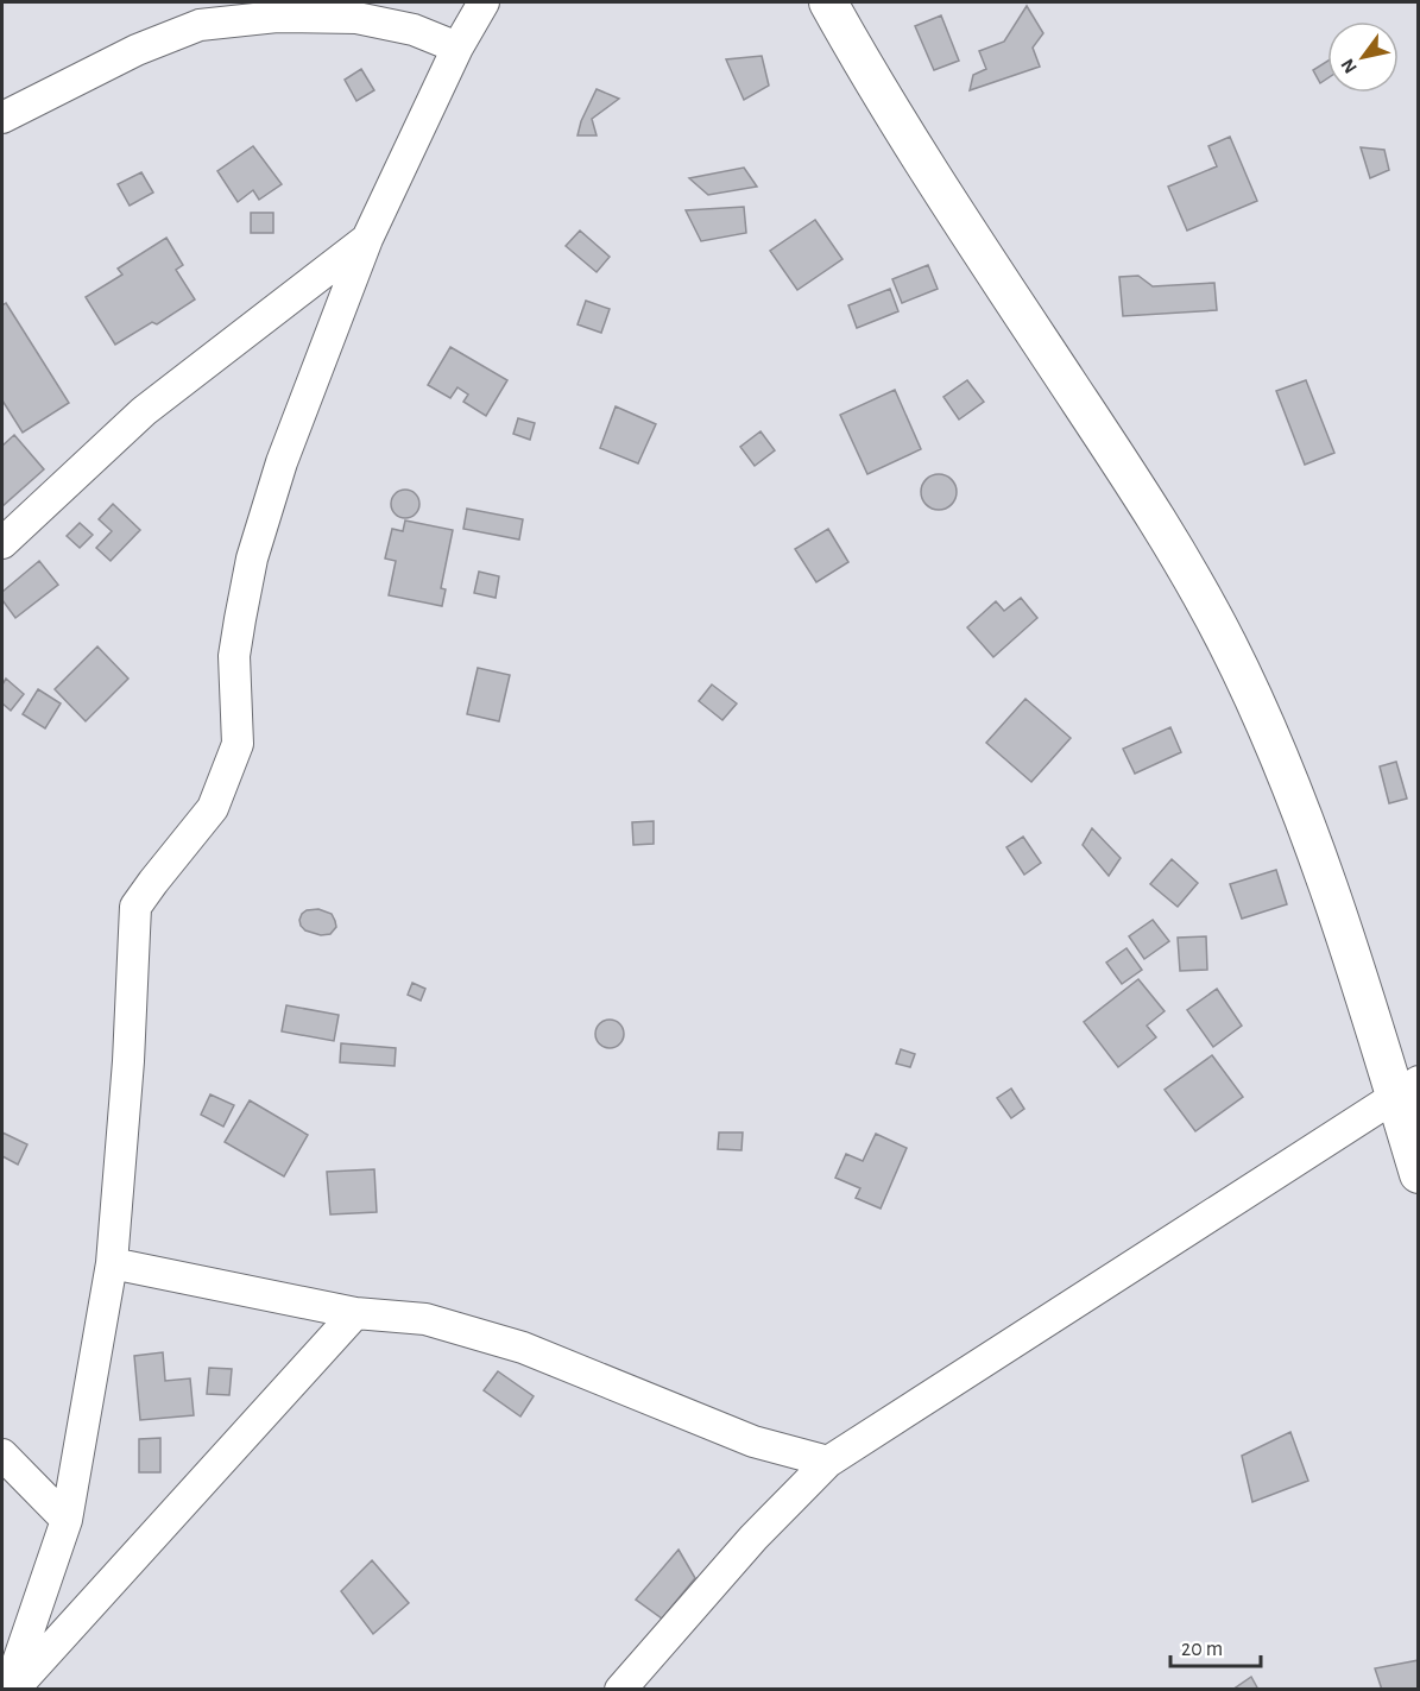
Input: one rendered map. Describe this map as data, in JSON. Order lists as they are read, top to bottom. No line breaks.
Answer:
{"scale_bar":"20 m","north":"bottom left"}
